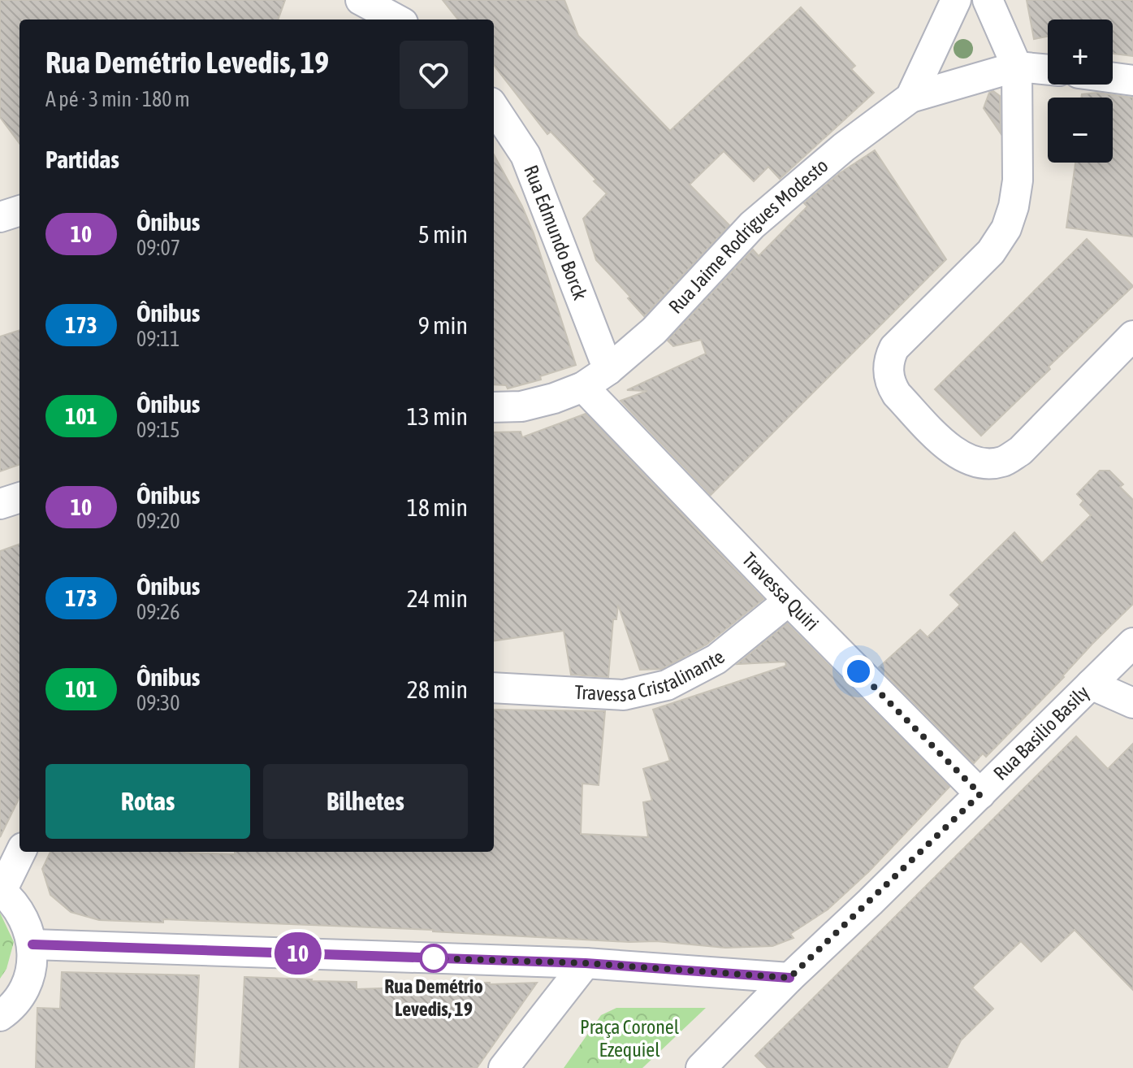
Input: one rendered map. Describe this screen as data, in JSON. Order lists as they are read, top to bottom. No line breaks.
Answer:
{"streets":{"street":["Rua Edmundo Borck","Rua Jaime Rodrigues Modesto","Travessa Quiri","Travessa Cristalinante","Rua Basilio Basily"]},"crossings":[["Rua Edmundo Borck","Rua Jaime Rodrigues Modesto"],["Rua Jaime Rodrigues Modesto","Travessa Quiri"],["Travessa Quiri","Travessa Cristalinante"],["Travessa Quiri","Rua Basilio Basily"]],"parks":["Praça Coronel Ezequiel"],"places":["Rua Demétrio Levedis, 19"],"lines":["bus line 10"],"page":{"on_map":"10","map_buttons":["+","−"],"heading":[["Rua Demétrio Levedis, 19","A pé · 3 min · 180 m"],"Partidas"],"list":[{"mark":"10","name":"Ônibus","note":"09:07","value":"5 min"},{"mark":"173","name":"Ônibus","note":"09:11","value":"9 min"},{"mark":"101","name":"Ônibus","note":"09:15","value":"13 min"},{"mark":"10","name":"Ônibus","note":"09:20","value":"18 min"},{"mark":"173","name":"Ônibus","note":"09:26","value":"24 min"},{"mark":"101","name":"Ônibus","note":"09:30","value":"28 min"}],"buttons":["Rotas","Bilhetes"]}}
